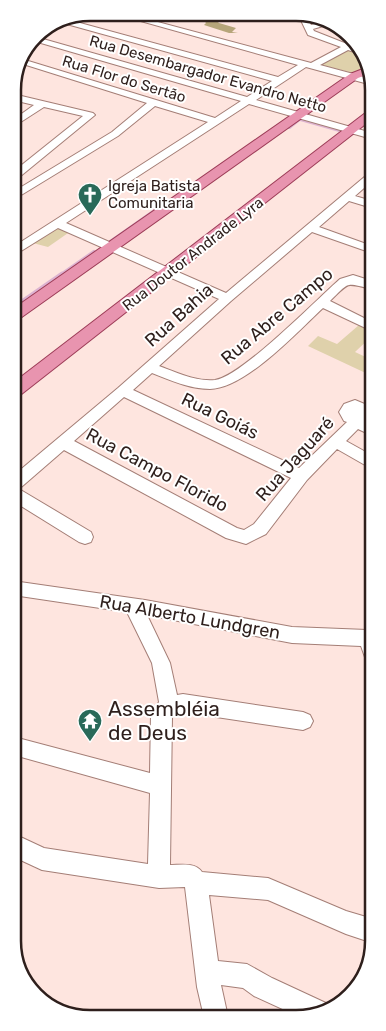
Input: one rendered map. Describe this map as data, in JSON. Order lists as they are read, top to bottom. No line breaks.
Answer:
{"streets":{"main road":["Rua Doutor Andrade Lyra"],"street":["Rua Desembargador Evandro Netto","Rua Flor do Sertão","Rua Bahia","Rua Abre Campo","Rua Goiás","Rua Jaguaré","Rua Campo Florido","Rua Alberto Lundgren"]},"crossings":[["Rua Desembargador Evandro Netto","Rua Doutor Andrade Lyra"],["Rua Bahia","Rua Abre Campo"],["Rua Bahia","Rua Goiás"],["Rua Bahia","Rua Campo Florido"],["Rua Goiás","Rua Jaguaré"],["Rua Jaguaré","Rua Campo Florido"]],"places":{"church":["Igreja Batista Comunitaria"],"temple":["Assembléia de Deus"]}}
